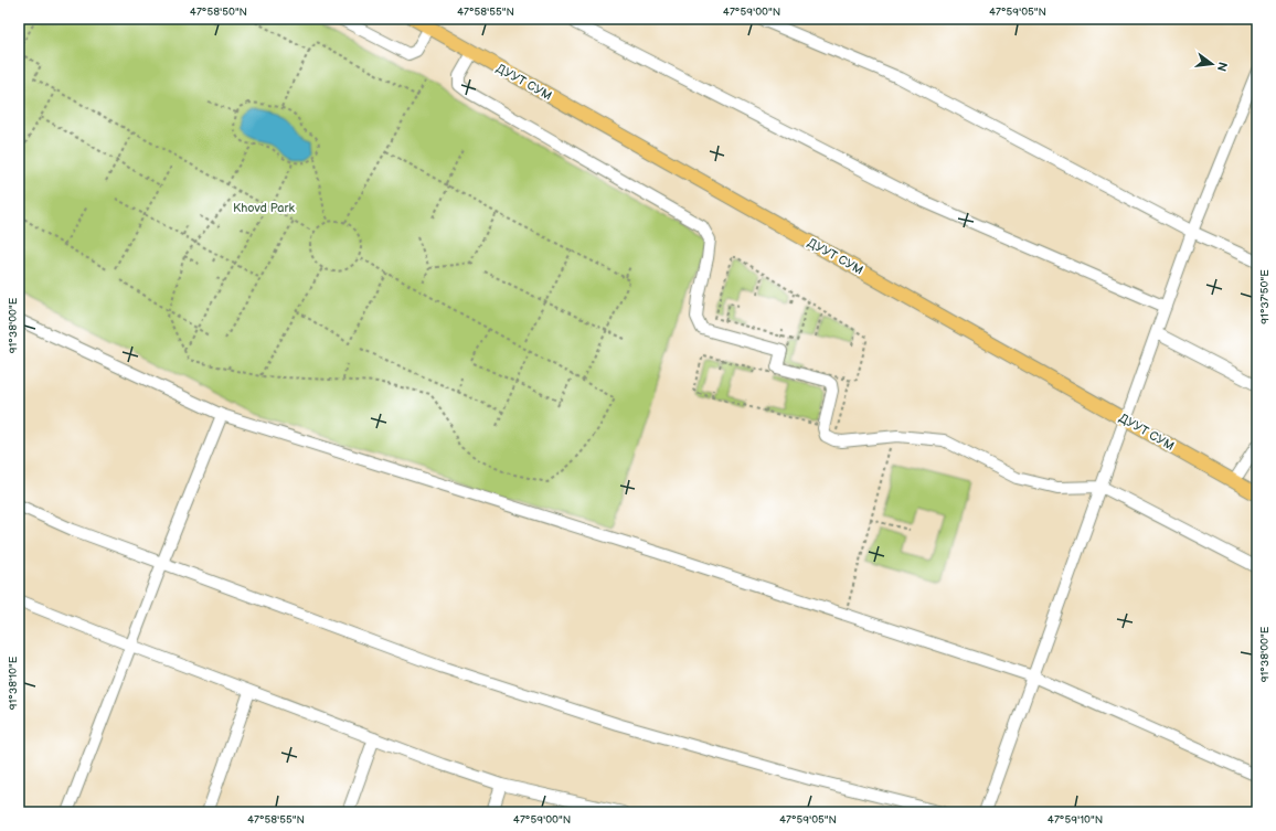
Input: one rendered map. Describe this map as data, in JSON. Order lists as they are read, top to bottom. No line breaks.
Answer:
{"streets":{"main road":["ДУУТ СУМ"]},"parks":["Khovd Park"],"north":"right","coordinates":["47°58'50\"N","47°58'55\"N","47°59'00\"N","47°59'05\"N","91°37'50\"E","91°38'00\"E","91°38'10\"E","47°59'10\"N"]}
